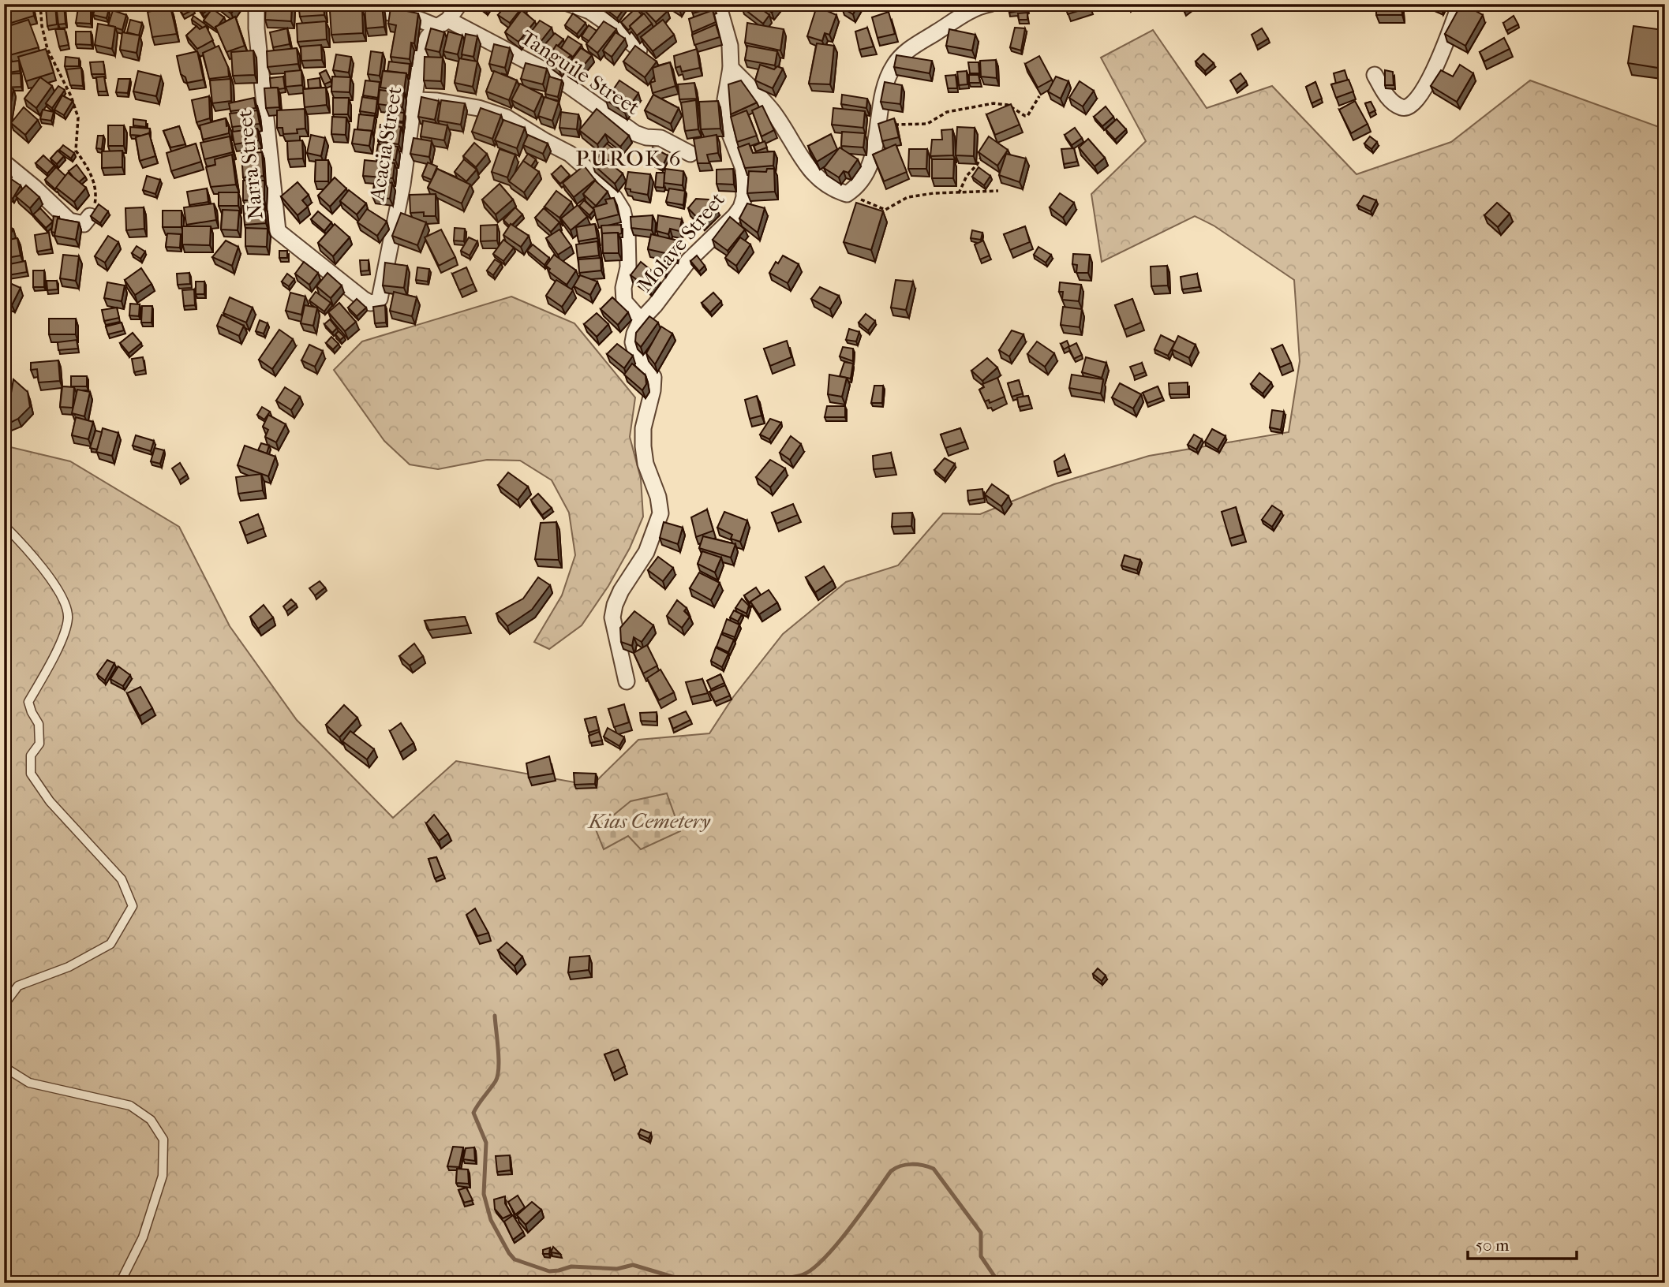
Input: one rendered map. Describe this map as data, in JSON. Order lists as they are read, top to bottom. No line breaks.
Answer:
{"streets":{"street":["Tanguile Street","Acacia Street","Narra Street","Molave Street"]},"crossings":[["Tanguile Street","Acacia Street"],["Acacia Street","Narra Street"]],"districts":["PUROK 6"],"parks":["Kias Cemetery"],"scale_bar":"50 m"}
